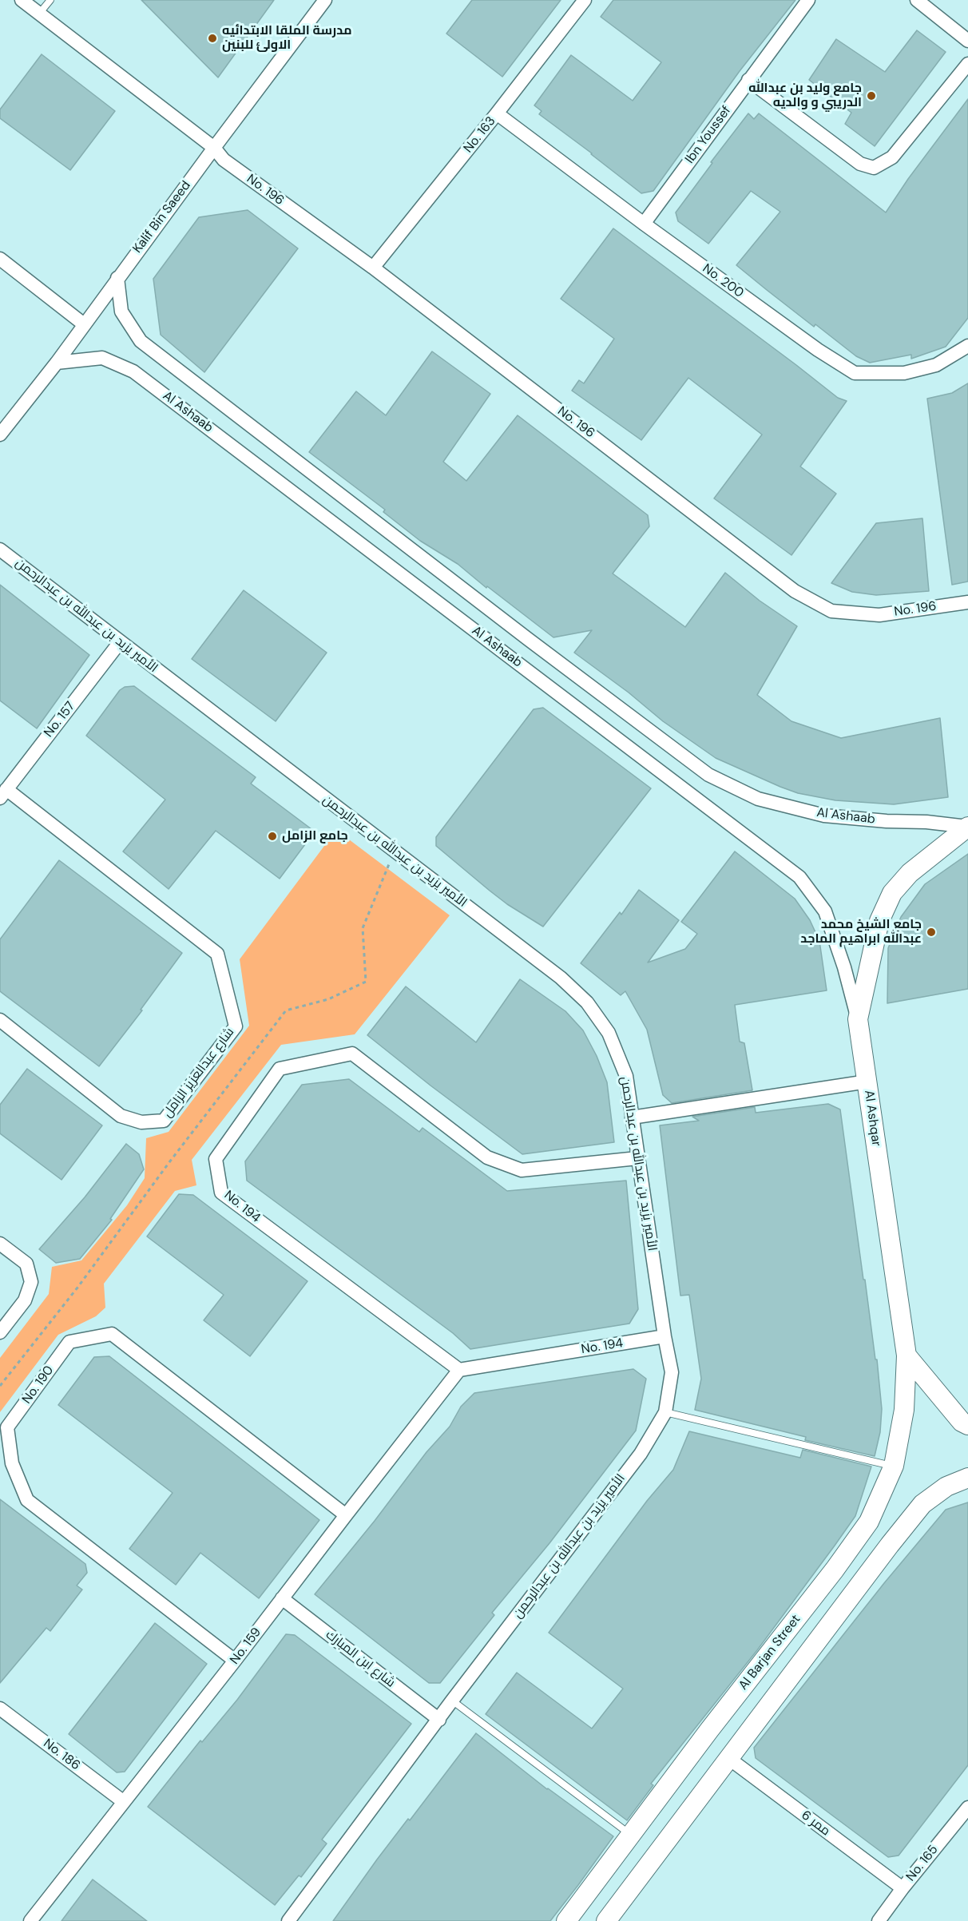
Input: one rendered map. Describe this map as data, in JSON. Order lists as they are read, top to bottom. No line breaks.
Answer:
{"streets":{"street":["No. 163","Ibn Youssef","No. 196","Kalif Bin Saeed","No. 200","Al Ashaab","الأمير يزيد بن عبدالله بن عبدالرحمن","No. 157","شارع عبدالعزيز الزامل","Al Ashqar","No. 194","No. 190","No. 159","Al Barjan Street","شارع ابن المبارك","No. 186","ممر 6","No. 165"]},"crossings":[["No. 163","No. 196"],["No. 163","No. 200"],["Ibn Youssef","No. 200"],["No. 196","Kalif Bin Saeed"],["Kalif Bin Saeed","Al Ashaab"],["Al Ashaab","Al Ashqar"],["الأمير يزيد بن عبدالله بن عبدالرحمن","No. 157"],["الأمير يزيد بن عبدالله بن عبدالرحمن","No. 194"],["الأمير يزيد بن عبدالله بن عبدالرحمن","شارع ابن المبارك"],["No. 157","شارع عبدالعزيز الزامل"],["Al Ashqar","Al Barjan Street"],["No. 194","No. 159"],["No. 190","No. 159"],["No. 159","شارع ابن المبارك"],["No. 159","No. 186"],["ممر 6","No. 165"]],"places":["مدرسة الملقا الابتدائيه الاولئ للبنين","جامع وليد بن عبدالله الدريبي و والديه","جامع الزامل","جامع الشيخ محمد عبدالله ابراهيم الماجد"]}
